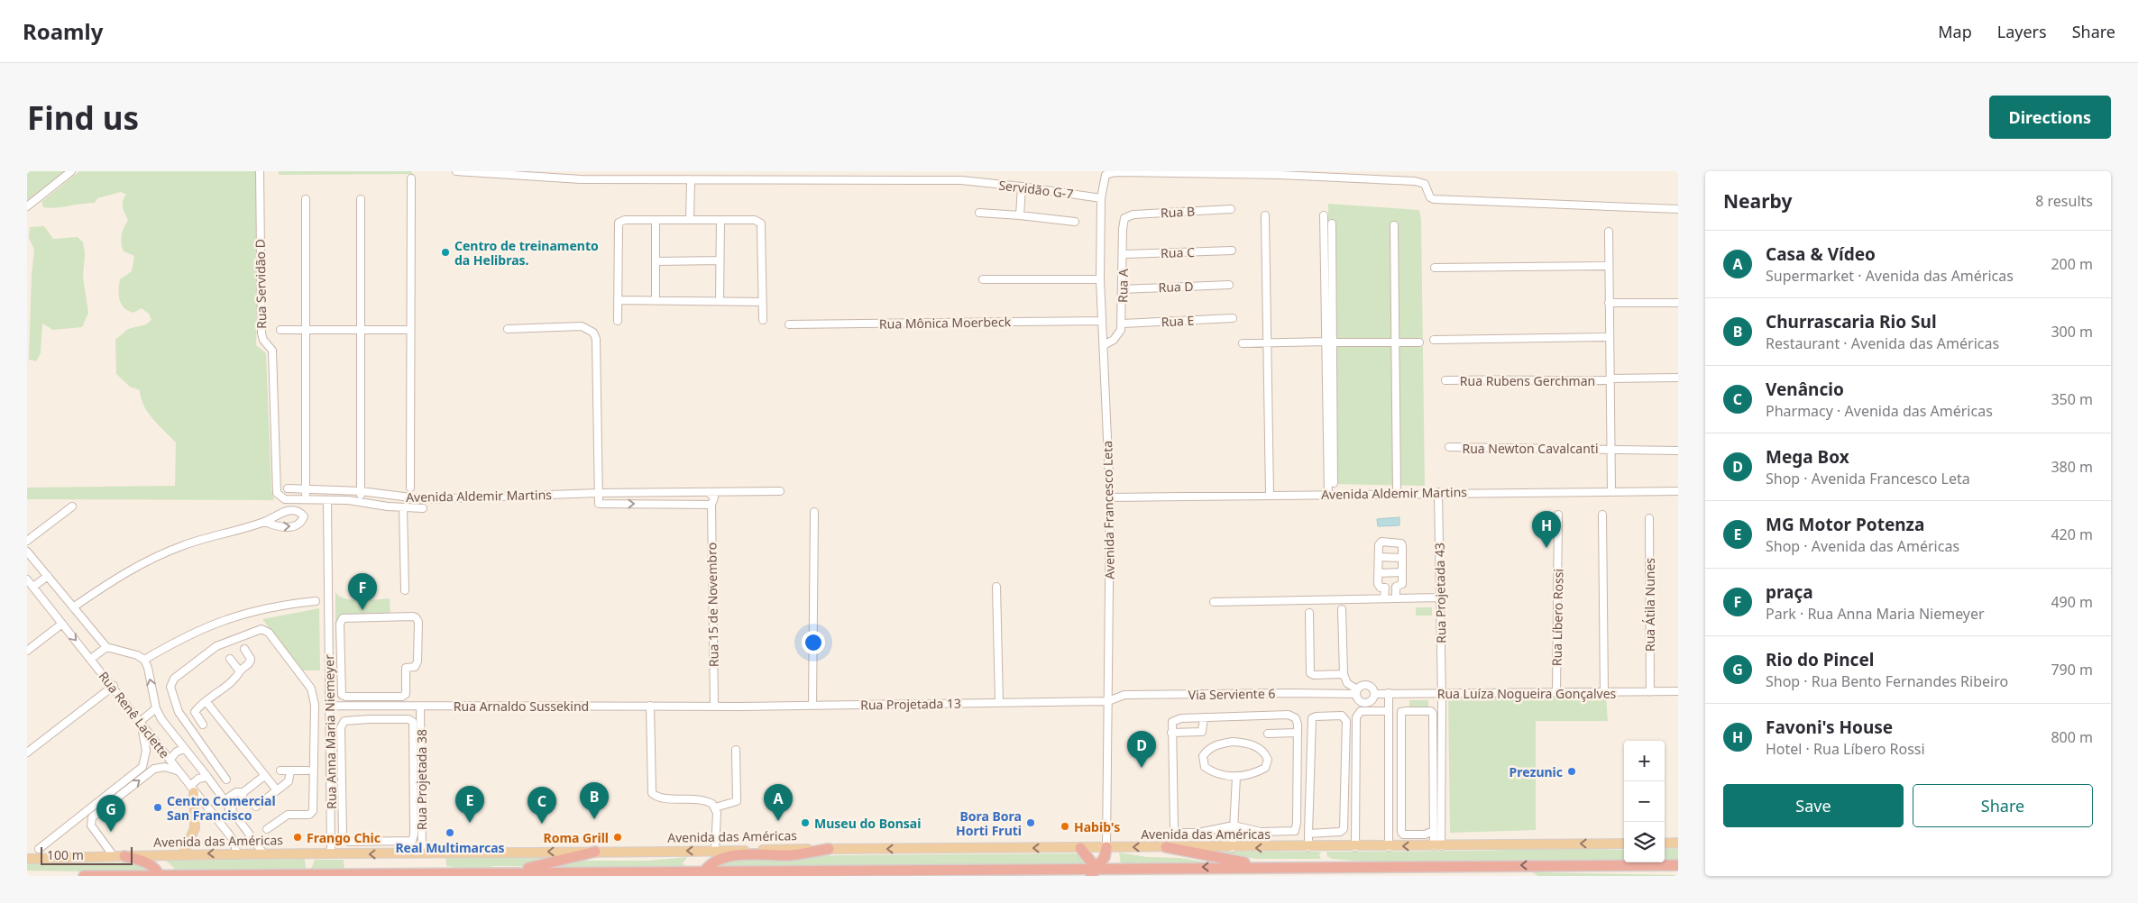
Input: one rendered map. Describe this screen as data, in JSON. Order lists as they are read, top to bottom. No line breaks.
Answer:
{"streets":{"main road":["Avenida das Américas"],"street":["Servidão G-7","Rua B","Rua C","Rua Servidão D","Rua A","Rua D","Rua E","Rua Mônica Moerbeck","Rua Rubens Gerchman","Rua Newton Cavalcanti","Avenida Aldemir Martins","Avenida Francesco Leta","Rua Projetada 43","Rua 15 de Novembro","Rua Átila Nunes","Rua Líbero Rossi","Rua Luíza Nogueira Gonçalves","Via Serviente 6","Rua Projetada 13","Rua Arnaldo Sussekind","Rua Renê Laclette","Rua Anna Maria Niemeyer","Rua Projetada 38"]},"crossings":[["Servidão G-7","Avenida Francesco Leta"],["Rua B","Rua A"],["Rua C","Rua A"],["Rua Servidão D","Avenida Aldemir Martins"],["Rua A","Rua D"],["Rua A","Rua E"],["Rua Mônica Moerbeck","Avenida Francesco Leta"],["Avenida Aldemir Martins","Avenida Francesco Leta"],["Avenida Aldemir Martins","Rua Projetada 43"],["Avenida Aldemir Martins","Rua Anna Maria Niemeyer"],["Avenida Francesco Leta","Via Serviente 6"],["Avenida Francesco Leta","Rua Projetada 13"],["Avenida Francesco Leta","Avenida das Américas"],["Rua Projetada 43","Rua Luíza Nogueira Gonçalves"],["Rua Projetada 43","Avenida das Américas"],["Rua 15 de Novembro","Rua Projetada 13"],["Rua 15 de Novembro","Rua Arnaldo Sussekind"],["Rua Átila Nunes","Rua Luíza Nogueira Gonçalves"],["Rua Líbero Rossi","Rua Luíza Nogueira Gonçalves"],["Rua Luíza Nogueira Gonçalves","Via Serviente 6"],["Via Serviente 6","Rua Projetada 13"],["Rua Projetada 13","Rua Arnaldo Sussekind"],["Rua Arnaldo Sussekind","Rua Anna Maria Niemeyer"],["Rua Arnaldo Sussekind","Rua Projetada 38"],["Rua Renê Laclette","Avenida das Américas"],["Rua Anna Maria Niemeyer","Avenida das Américas"],["Rua Projetada 38","Avenida das Américas"]],"one_way":["Avenida das Américas"],"places":["Centro de treinamento da Helibras.","Prezunic","Centro Comercial San Francisco","Museu do Bonsai","Bora Bora Horti Fruti","Habib's","Real Multimarcas","Frango Chic","Roma Grill"],"scale_bar":"100 m","page":{"header":"Roamly","nav":["Map","Layers","Share"],"buttons":["Directions",["Save","Share"]],"title":"Find us","heading":["Nearby","8 results"],"list":[{"mark":"A","name":"Casa & Vídeo","note":"Supermarket · Avenida das Américas","value":"200 m"},{"mark":"B","name":"Churrascaria Rio Sul","note":"Restaurant · Avenida das Américas","value":"300 m"},{"mark":"C","name":"Venâncio","note":"Pharmacy · Avenida das Américas","value":"350 m"},{"mark":"D","name":"Mega Box","note":"Shop · Avenida Francesco Leta","value":"380 m"},{"mark":"E","name":"MG Motor Potenza","note":"Shop · Avenida das Américas","value":"420 m"},{"mark":"F","name":"praça","note":"Park · Rua Anna Maria Niemeyer","value":"490 m"},{"mark":"G","name":"Rio do Pincel","note":"Shop · Rua Bento Fernandes Ribeiro","value":"790 m"},{"mark":"H","name":"Favoni's House","note":"Hotel · Rua Líbero Rossi","value":"800 m"}],"pins":["H","F","D","B","A","E","C","G"],"map_buttons":["+","−"],"scale":"100 m"}}
